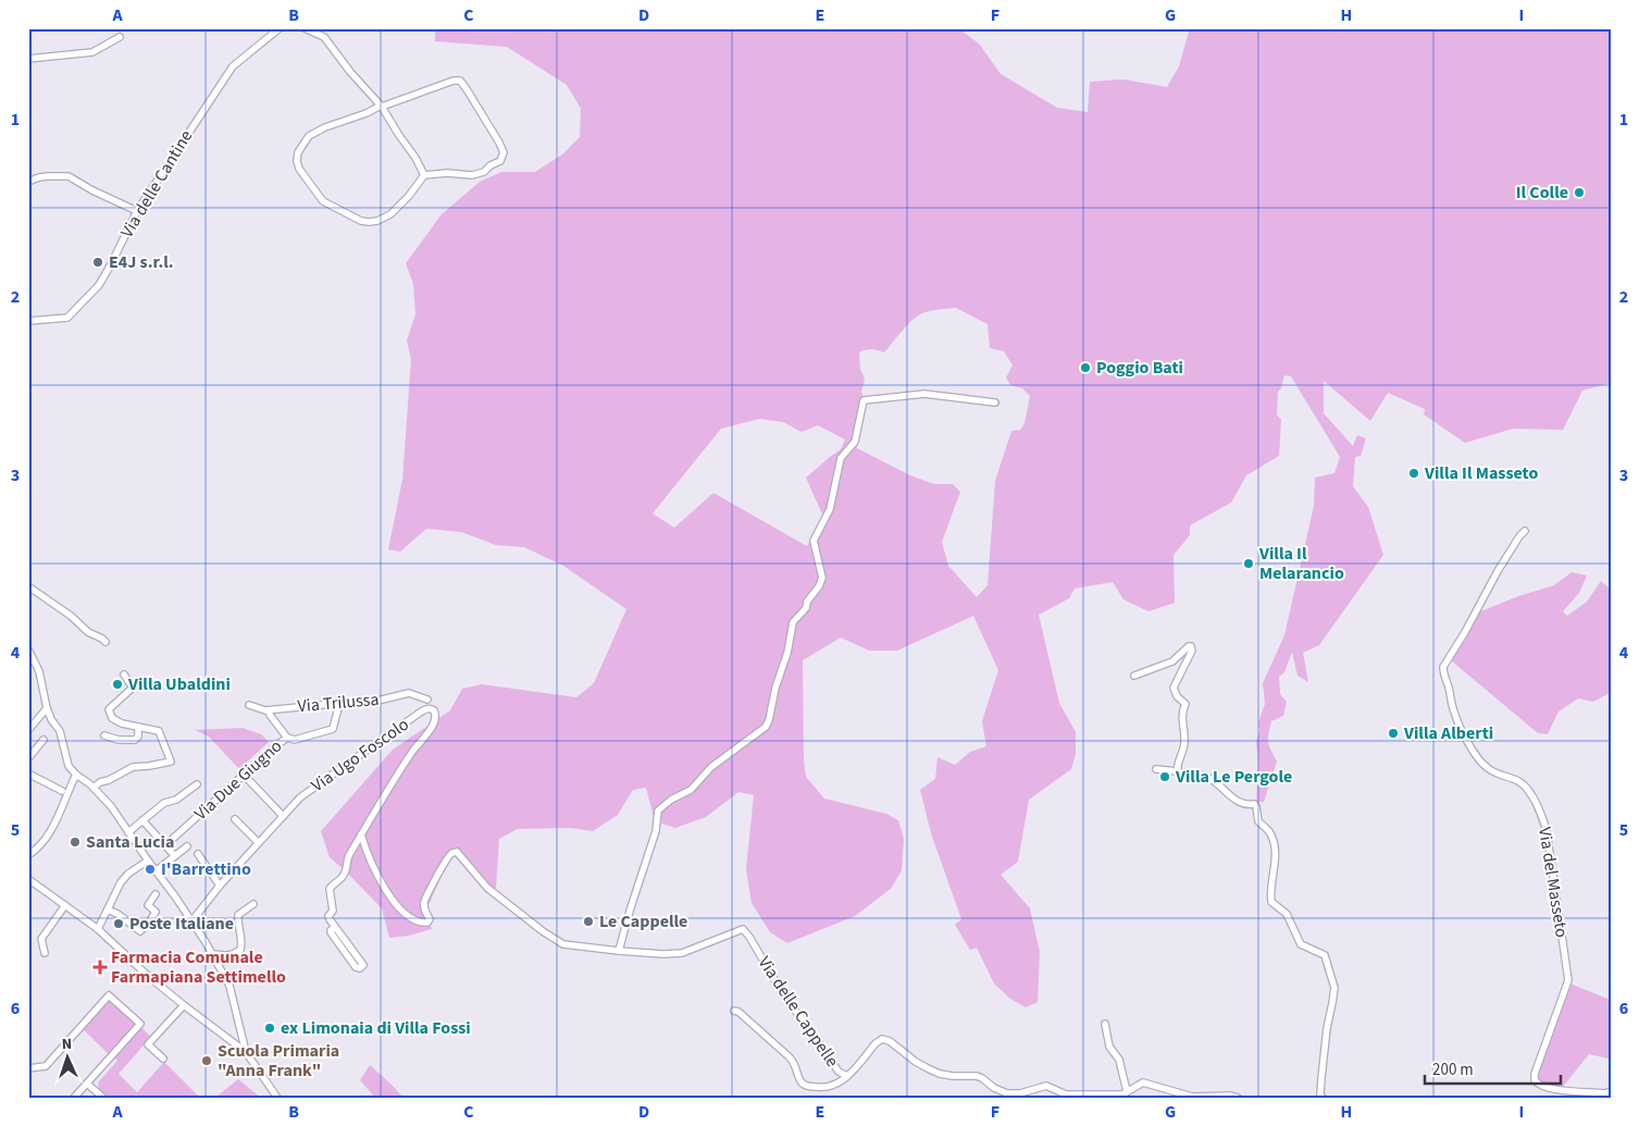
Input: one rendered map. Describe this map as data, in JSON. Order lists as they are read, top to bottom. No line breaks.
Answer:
{"streets":{"street":["Via delle Cantine","Via Trilussa","Via Ugo Foscolo","Via Due Giugno","Via del Masseto","Via delle Cappelle"]},"crossings":[["Via Trilussa","Via Due Giugno"],["Via Ugo Foscolo","Via delle Cappelle"]],"places":{"other":["Il Colle","E4J s.r.l.","Poggio Bati","Villa Il Masseto","Villa Il Melarancio","Villa Ubaldini","Villa Alberti","Villa Le Pergole","Santa Lucia","I'Barrettino","Le Cappelle","Poste Italiane","ex Limonaia di Villa Fossi","Scuola Primaria \"Anna Frank\""],"health":["Farmacia Comunale Farmapiana Settimello"]},"scale_bar":"200 m","north":"top","grid":{"columns":["A","B","C","D","E","F","G","H","I"],"rows":["1","2","3","4","5","6"]}}
